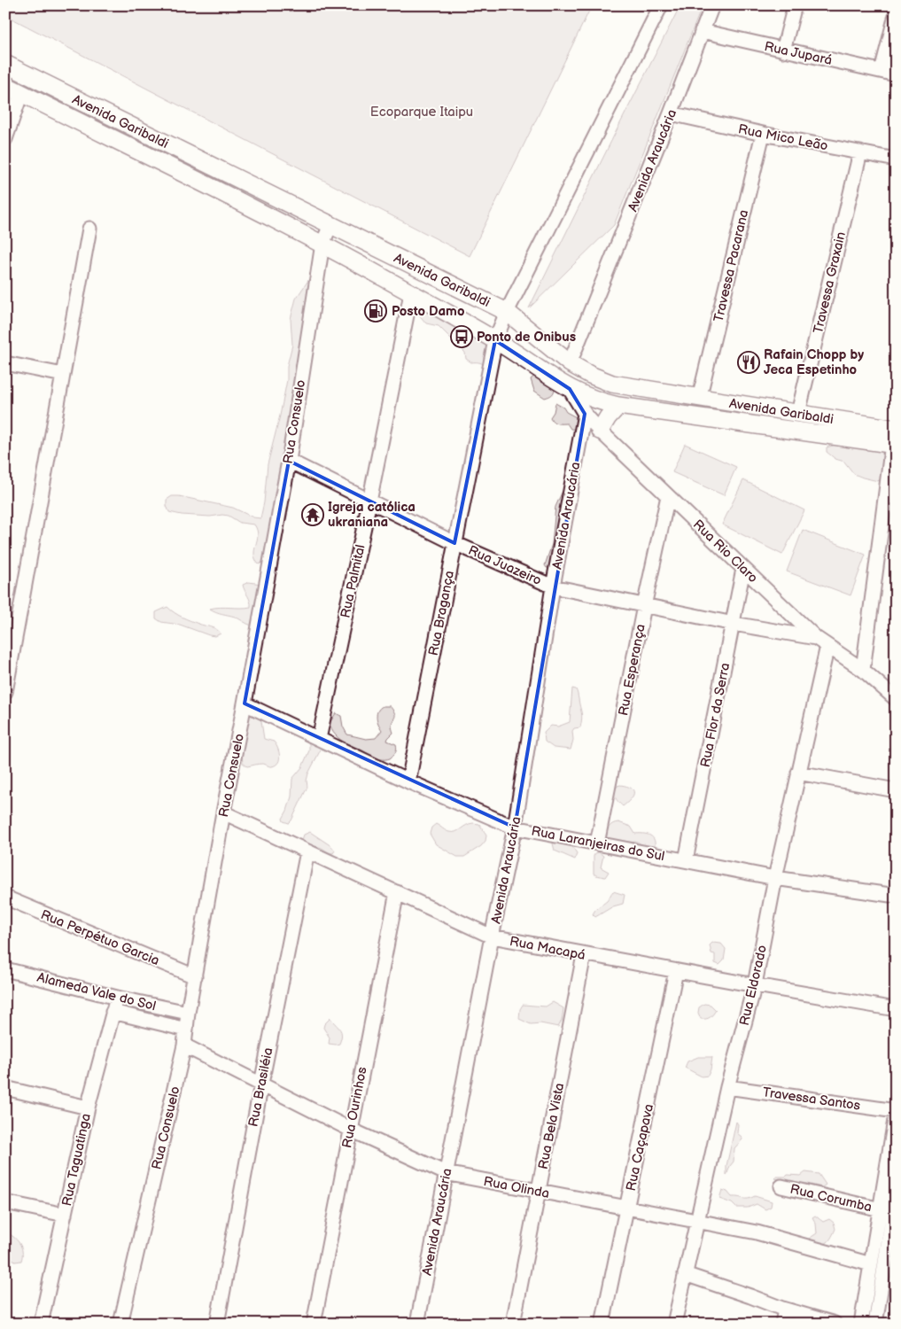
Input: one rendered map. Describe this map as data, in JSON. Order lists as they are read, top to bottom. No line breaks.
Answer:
{"streets":{"main road":["Avenida Garibaldi"],"street":["Rua Jupará","Rua Mico Leão","Avenida Araucária","Travessa Pacarana","Travessa Graxain","Rua Consuelo","Rua Rio Claro","Rua Juazeiro","Rua Palmital","Rua Bragança","Rua Esperança","Rua Flor da Serra","Rua Laranjeiras do Sul","Rua Perpétuo Garcia","Rua Macapá","Rua Eldorado","Alameda Vale do Sol","Rua Brasiléia","Travessa Santos","Rua Ourinhos","Rua Bela Vista","Rua Caçapava","Rua Taguatinga","Rua Olinda","Rua Corumba"]},"crossings":[["Rua Jupará","Avenida Araucária"],["Avenida Garibaldi","Avenida Araucária"],["Avenida Garibaldi","Travessa Pacarana"],["Avenida Garibaldi","Travessa Graxain"],["Avenida Garibaldi","Rua Consuelo"],["Avenida Garibaldi","Rua Rio Claro"],["Avenida Garibaldi","Rua Palmital"],["Avenida Garibaldi","Rua Bragança"],["Rua Mico Leão","Avenida Araucária"],["Rua Mico Leão","Travessa Pacarana"],["Rua Mico Leão","Travessa Graxain"],["Avenida Araucária","Rua Rio Claro"],["Avenida Araucária","Rua Juazeiro"],["Avenida Araucária","Rua Laranjeiras do Sul"],["Avenida Araucária","Rua Macapá"],["Avenida Araucária","Rua Olinda"],["Rua Consuelo","Rua Juazeiro"],["Rua Consuelo","Rua Laranjeiras do Sul"],["Rua Consuelo","Rua Perpétuo Garcia"],["Rua Consuelo","Rua Macapá"],["Rua Consuelo","Alameda Vale do Sol"],["Rua Consuelo","Rua Olinda"],["Rua Rio Claro","Rua Juazeiro"],["Rua Rio Claro","Rua Esperança"],["Rua Rio Claro","Rua Flor da Serra"],["Rua Rio Claro","Rua Eldorado"],["Rua Juazeiro","Rua Palmital"],["Rua Juazeiro","Rua Bragança"],["Rua Juazeiro","Rua Esperança"],["Rua Juazeiro","Rua Flor da Serra"],["Rua Palmital","Rua Laranjeiras do Sul"],["Rua Bragança","Rua Laranjeiras do Sul"],["Rua Esperança","Rua Laranjeiras do Sul"],["Rua Flor da Serra","Rua Laranjeiras do Sul"],["Rua Laranjeiras do Sul","Rua Eldorado"],["Rua Macapá","Rua Eldorado"],["Rua Macapá","Rua Brasiléia"],["Rua Macapá","Rua Ourinhos"],["Rua Macapá","Rua Bela Vista"],["Rua Macapá","Rua Caçapava"],["Rua Eldorado","Travessa Santos"],["Rua Eldorado","Rua Olinda"],["Alameda Vale do Sol","Rua Taguatinga"],["Rua Brasiléia","Rua Olinda"],["Rua Ourinhos","Rua Olinda"],["Rua Bela Vista","Rua Olinda"],["Rua Caçapava","Rua Olinda"]],"parks":["Ecoparque Itaipu"],"places":{"fuel station":["Posto Damo"],"bus stop":["Ponto de Onibus"],"restaurant":["Rafain Chopp by Jeca Espetinho"],"temple":["Igreja católica ukraniana"]}}
